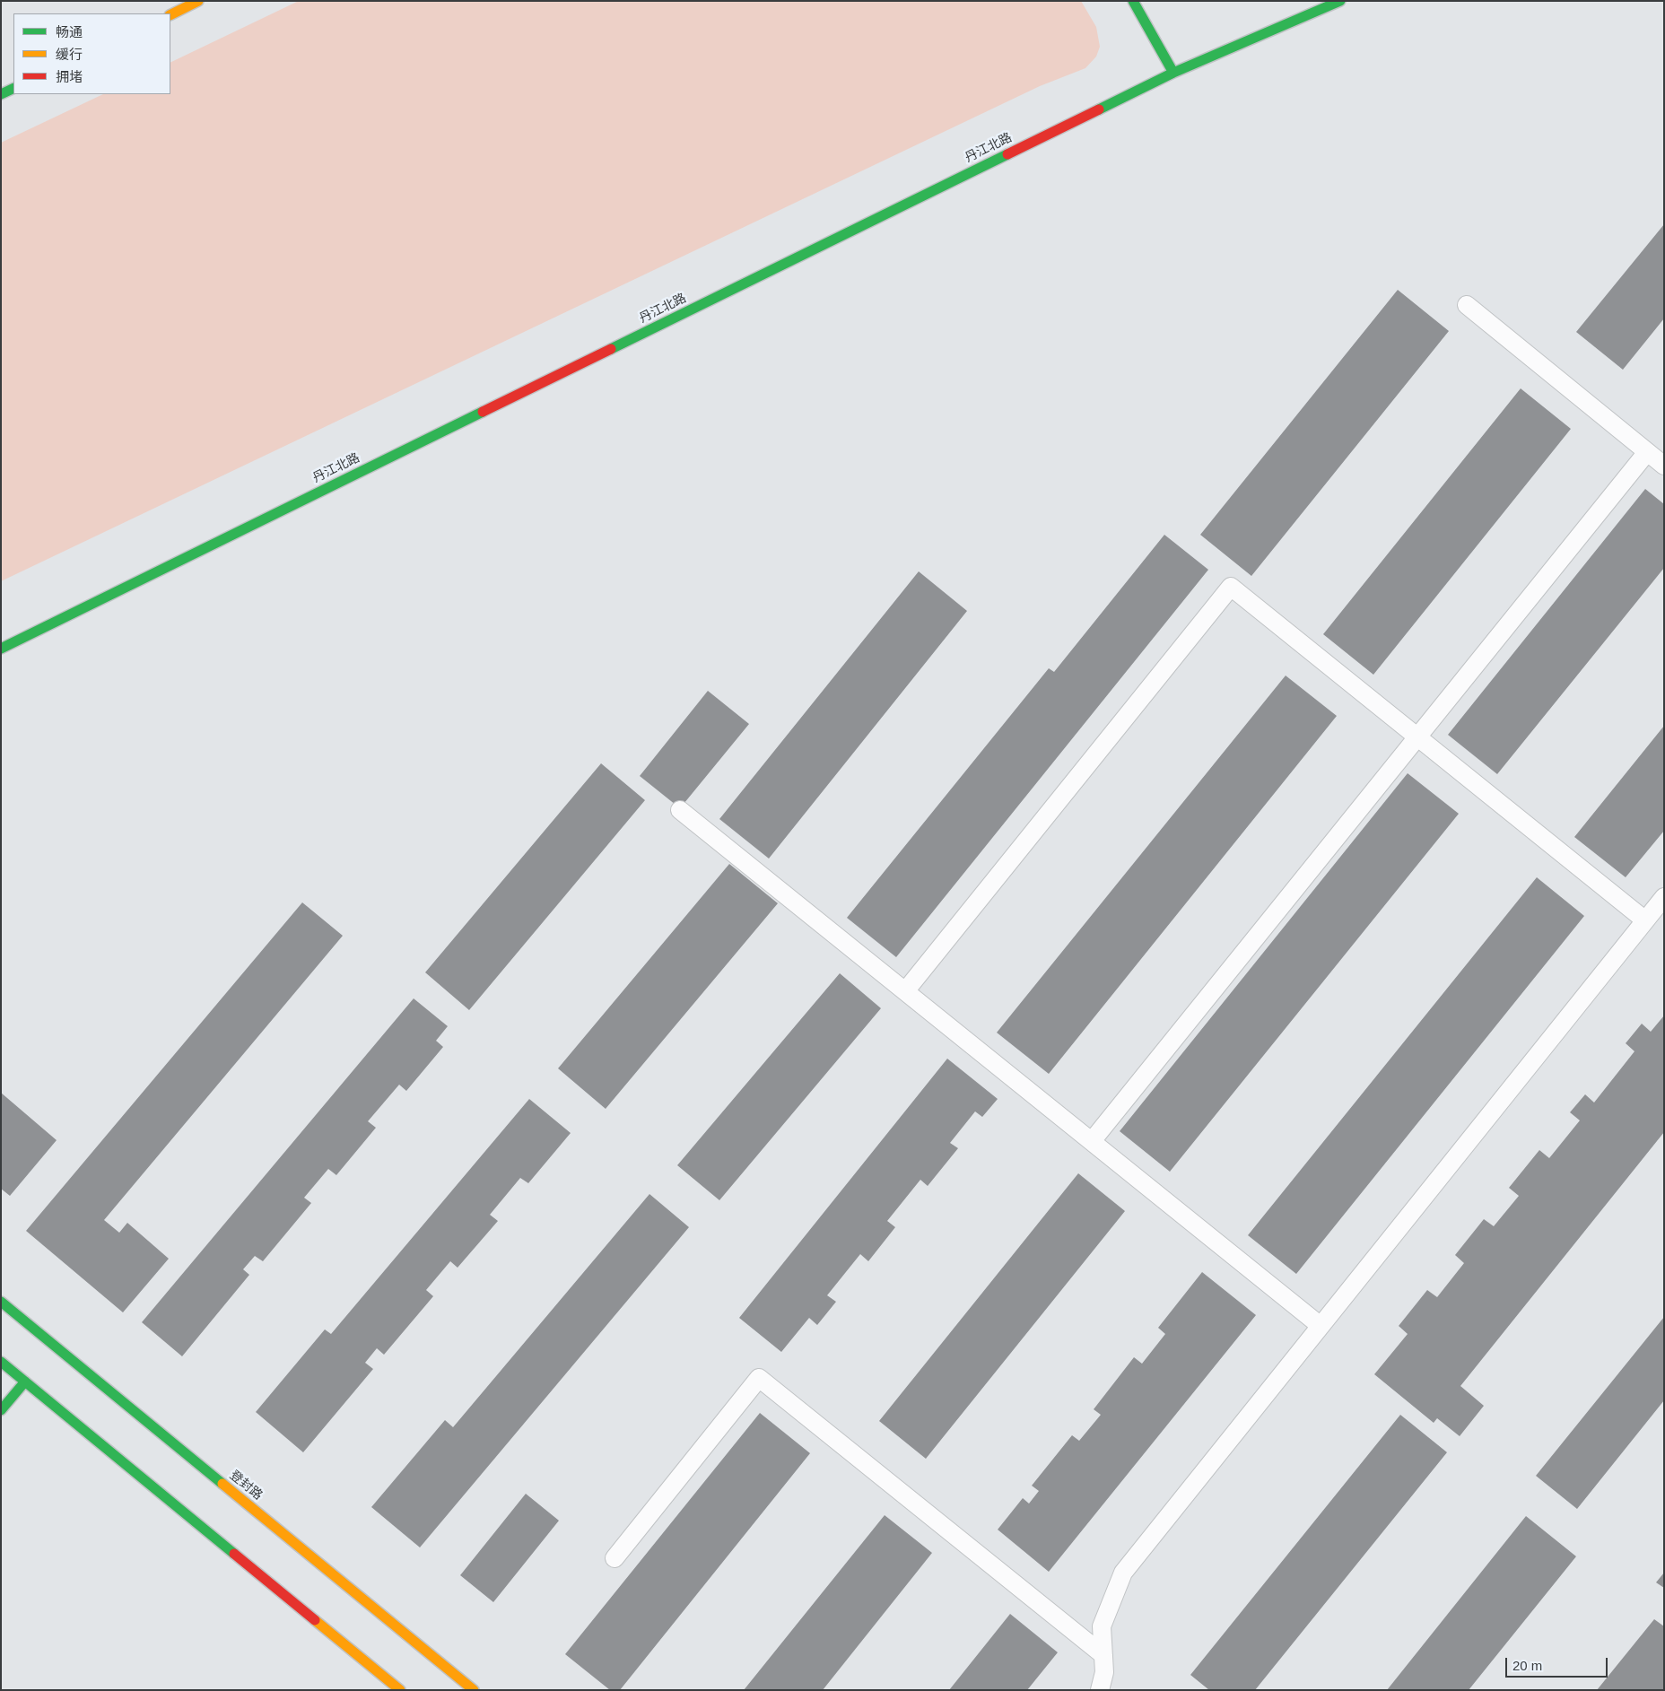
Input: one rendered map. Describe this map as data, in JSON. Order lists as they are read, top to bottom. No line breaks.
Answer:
{"streets":{"main road":["丹江北路","登封路"]},"legend":["畅通","缓行","拥堵"],"scale_bar":"20 m"}
